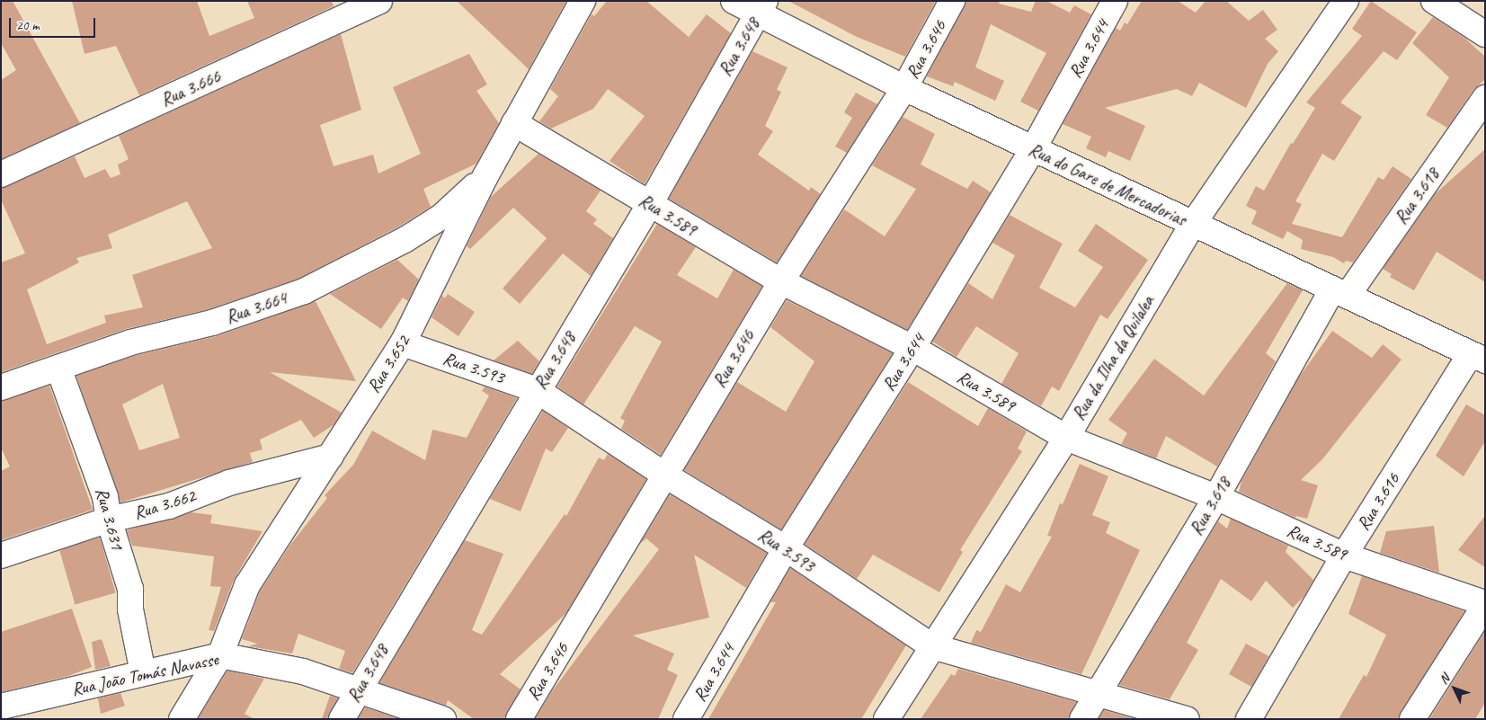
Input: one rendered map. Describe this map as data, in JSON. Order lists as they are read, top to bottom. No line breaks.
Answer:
{"streets":{"street":["Rua 3.648","Rua 3.644","Rua 3.646","Rua 3.666","Rua do Gare de Mercadorias","Rua 3.618","Rua 3.589","Rua 3.664","Rua da Ilha da Quilalea","Rua 3.652","Rua 3.593","Rua 3.616","Rua 3.662","Rua 3.631","Rua João Tomás Navasse"]},"crossings":[["Rua 3.648","Rua do Gare de Mercadorias"],["Rua 3.648","Rua 3.589"],["Rua 3.648","Rua 3.593"],["Rua 3.648","Rua João Tomás Navasse"],["Rua 3.644","Rua do Gare de Mercadorias"],["Rua 3.644","Rua 3.589"],["Rua 3.644","Rua 3.593"],["Rua 3.646","Rua do Gare de Mercadorias"],["Rua 3.646","Rua 3.589"],["Rua 3.646","Rua 3.593"],["Rua do Gare de Mercadorias","Rua 3.618"],["Rua do Gare de Mercadorias","Rua da Ilha da Quilalea"],["Rua do Gare de Mercadorias","Rua 3.616"],["Rua 3.618","Rua 3.589"],["Rua 3.618","Rua 3.593"],["Rua 3.589","Rua da Ilha da Quilalea"],["Rua 3.589","Rua 3.652"],["Rua 3.589","Rua 3.616"],["Rua 3.664","Rua 3.652"],["Rua 3.664","Rua 3.631"],["Rua da Ilha da Quilalea","Rua 3.593"],["Rua 3.652","Rua 3.593"],["Rua 3.652","Rua 3.662"],["Rua 3.652","Rua João Tomás Navasse"],["Rua 3.662","Rua 3.631"],["Rua 3.631","Rua João Tomás Navasse"]],"scale_bar":"20 m","north":"top left"}
